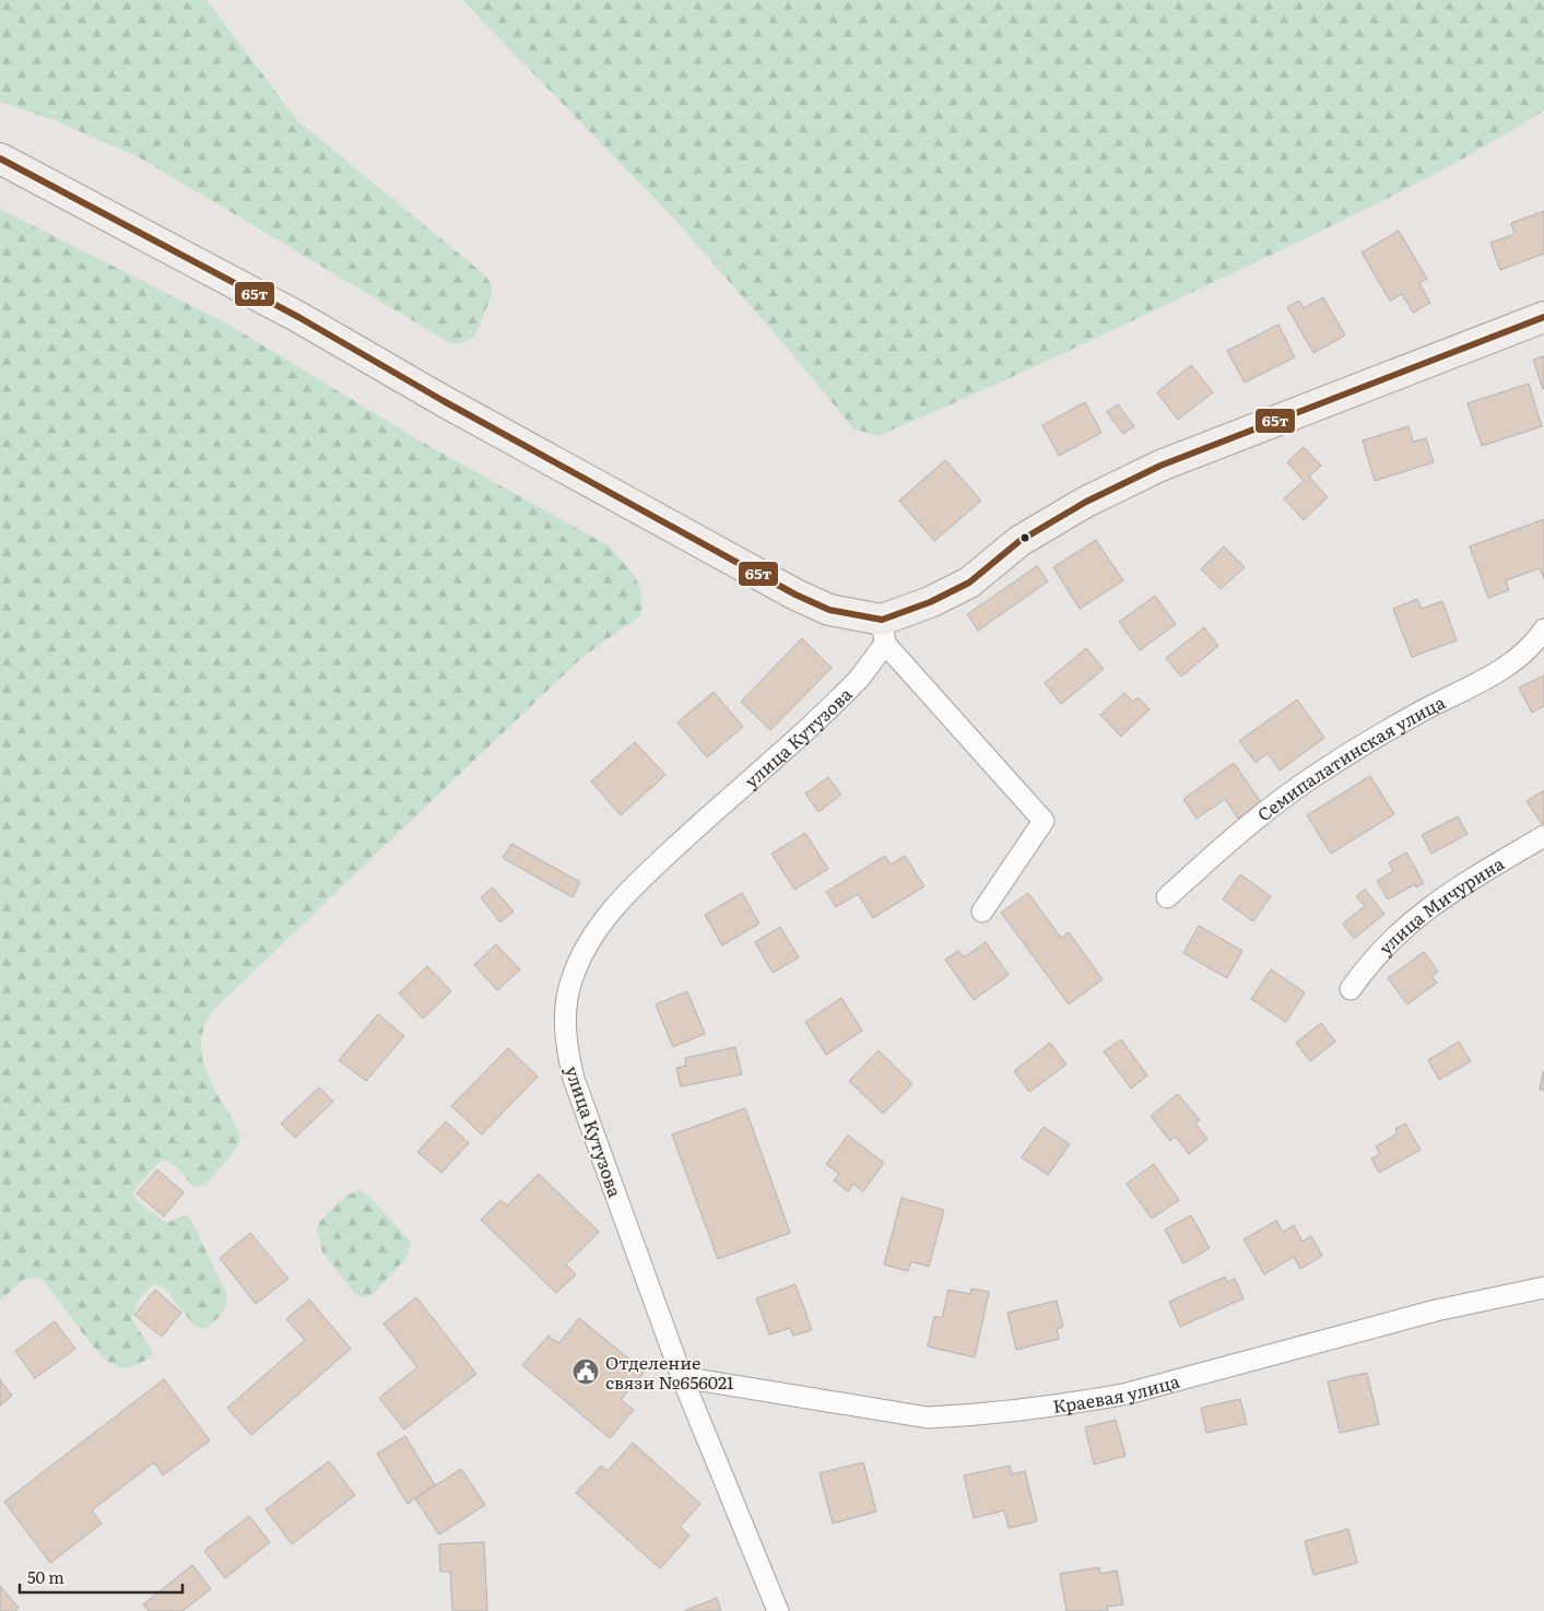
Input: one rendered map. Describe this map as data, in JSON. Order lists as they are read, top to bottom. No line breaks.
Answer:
{"streets":{"street":["улица Кутузова","Семипалатинская улица","улица Мичурина","Краевая улица"]},"crossings":[["улица Кутузова","Краевая улица"]],"places":{"public building":["Отделение связи №656021"]},"lines":["transit line 65т"],"scale_bar":"50 m"}
